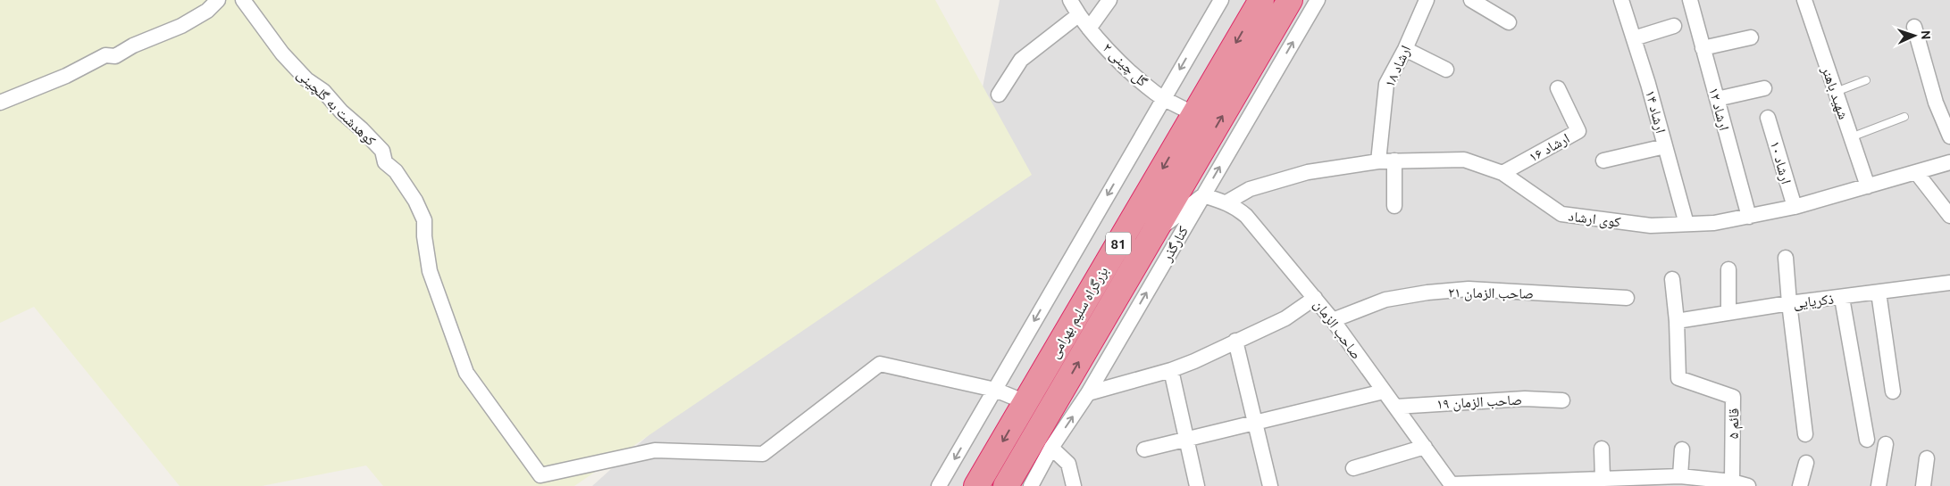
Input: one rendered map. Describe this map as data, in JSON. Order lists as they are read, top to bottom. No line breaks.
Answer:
{"streets":{"highway":["81","بزرگراه سلیم بهرامی"],"street":["گل چینی ۲","ارشاد ۱۸","شهید باهنر","کوهدشت به گلچینی","ارشاد ۱۲","ارشاد ۱۴","ارشاد ۱۶","ارشاد ۱۰","کوی ارشاد","کنارگذر","صاحب الزمان ۲۱","ذکریایی","صاحب الزمان","صاحب الزمان ۱۹","قائم ۵"]},"crossings":[["گل چینی ۲","بزرگراه سلیم بهرامی"],["ارشاد ۱۸","کوی ارشاد"],["شهید باهنر","کوی ارشاد"],["ارشاد ۱۲","کوی ارشاد"],["ارشاد ۱۴","کوی ارشاد"],["ارشاد ۱۶","کوی ارشاد"],["ارشاد ۱۰","کوی ارشاد"],["کوی ارشاد","صاحب الزمان"],["کنارگذر","صاحب الزمان"],["صاحب الزمان ۲۱","صاحب الزمان"],["ذکریایی","قائم ۵"],["صاحب الزمان","صاحب الزمان ۱۹"]],"north":"right"}
